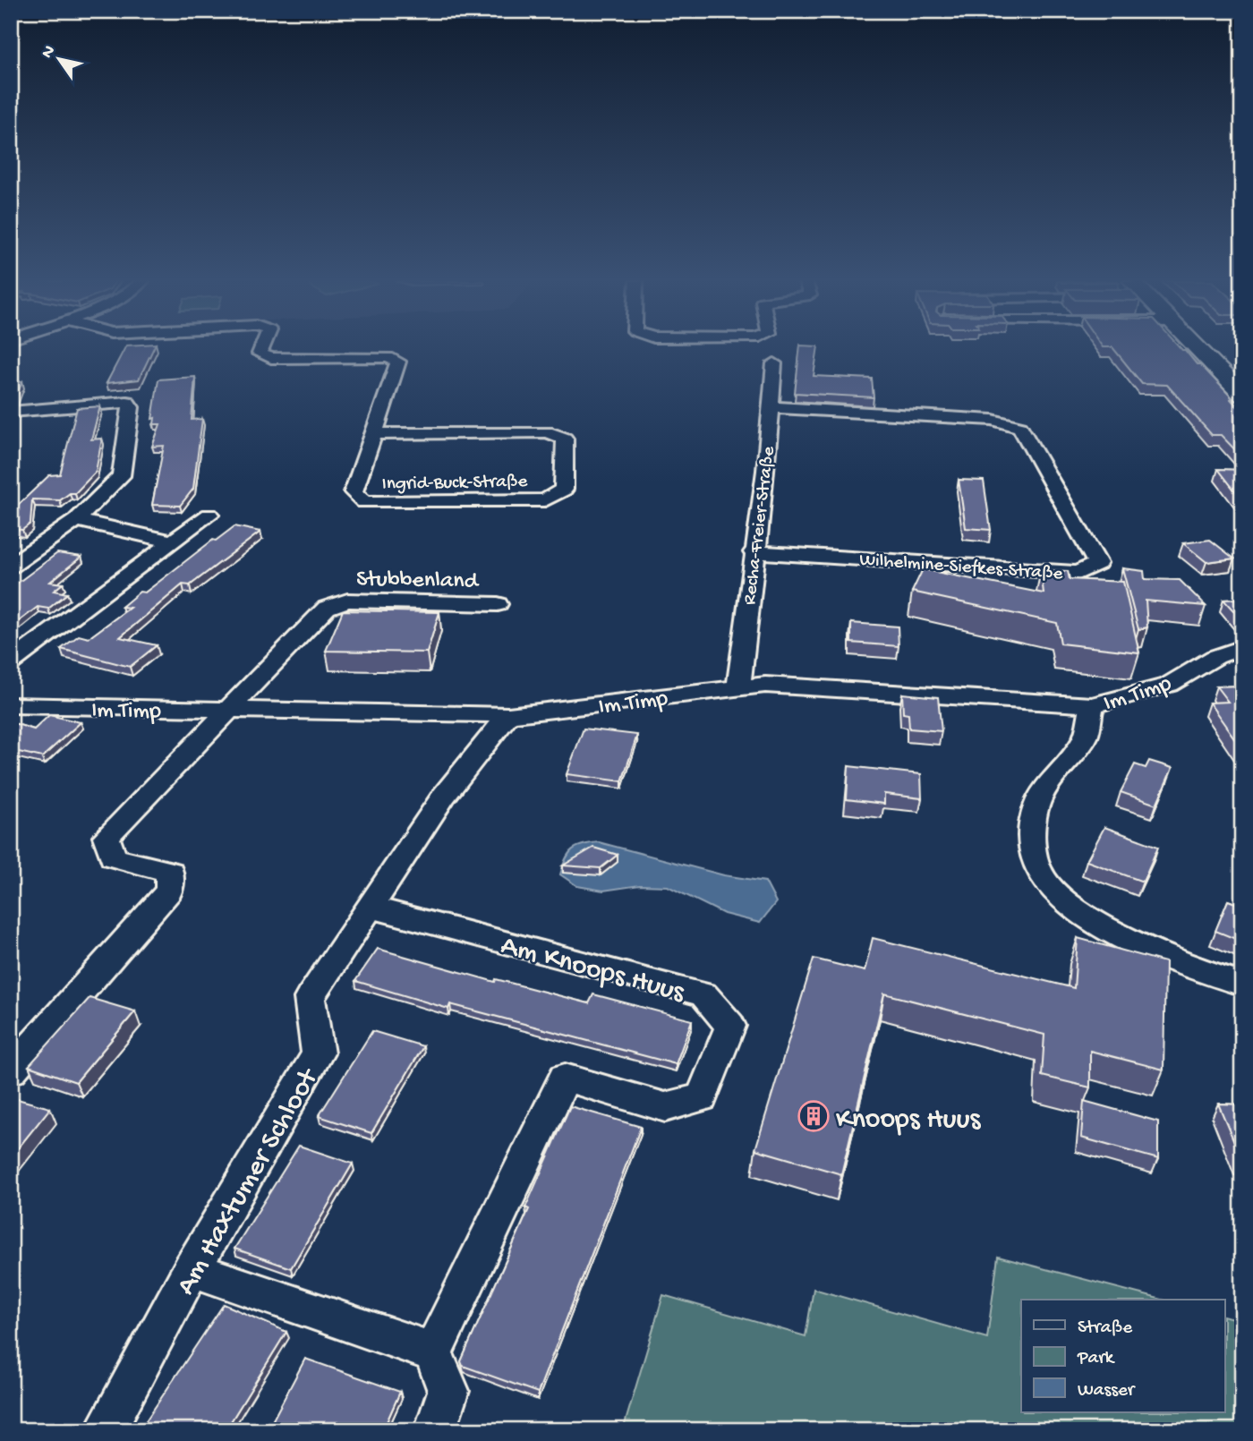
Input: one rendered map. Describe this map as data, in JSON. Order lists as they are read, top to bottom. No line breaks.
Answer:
{"streets":{"street":["Ingrid-Buck-Straße","Recha-Freier-Straße","Wilhelmine-Siefkes-Straße","Stubbenland","Im Timp","Am Knoops Huus","Am Haxtumer Schloot"]},"crossings":[["Recha-Freier-Straße","Wilhelmine-Siefkes-Straße"],["Recha-Freier-Straße","Im Timp"],["Stubbenland","Im Timp"],["Im Timp","Am Haxtumer Schloot"],["Am Knoops Huus","Am Haxtumer Schloot"]],"places":{"building":["Knoops Huus"]},"legend":["Straße","Park","Wasser"],"north":"top left"}
